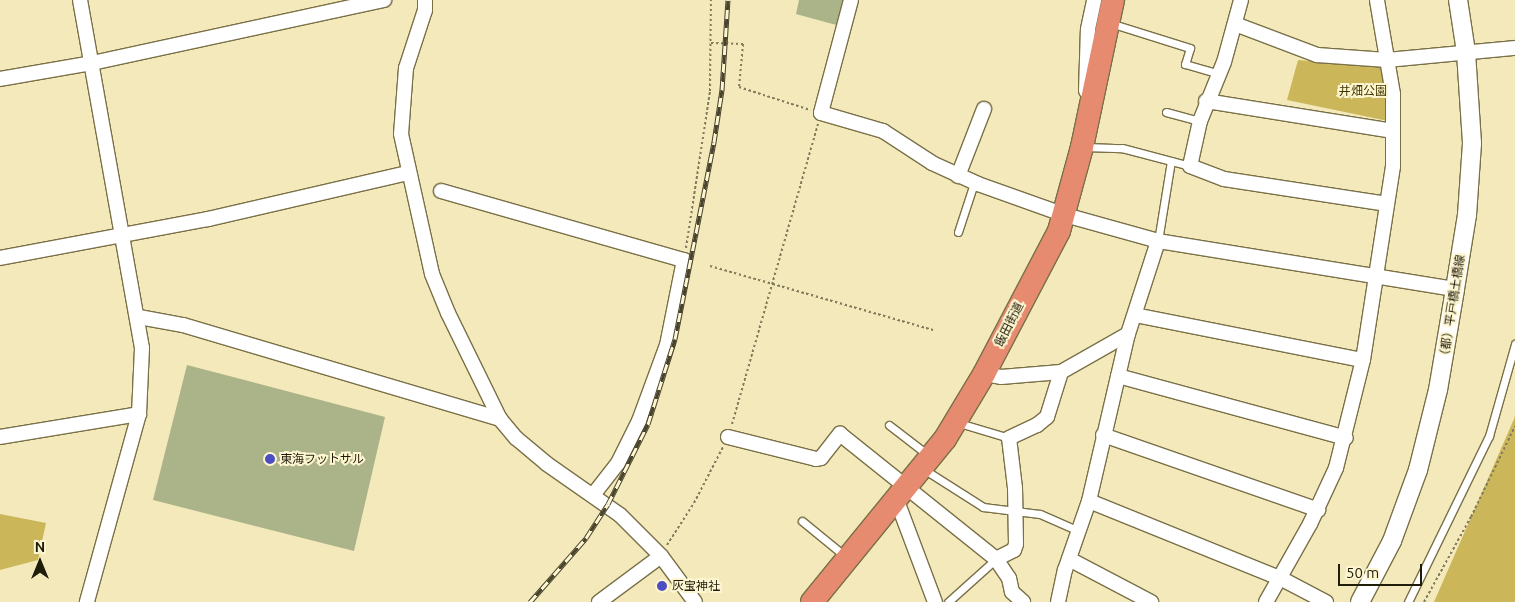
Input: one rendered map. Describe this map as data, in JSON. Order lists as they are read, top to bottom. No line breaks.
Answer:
{"streets":{"highway":["飯田街道"],"street":["（都）平戸橋土橋線"]},"parks":["井畑公園"],"places":["東海フットサル","灰宝神社"],"scale_bar":"50 m","north":"top"}
